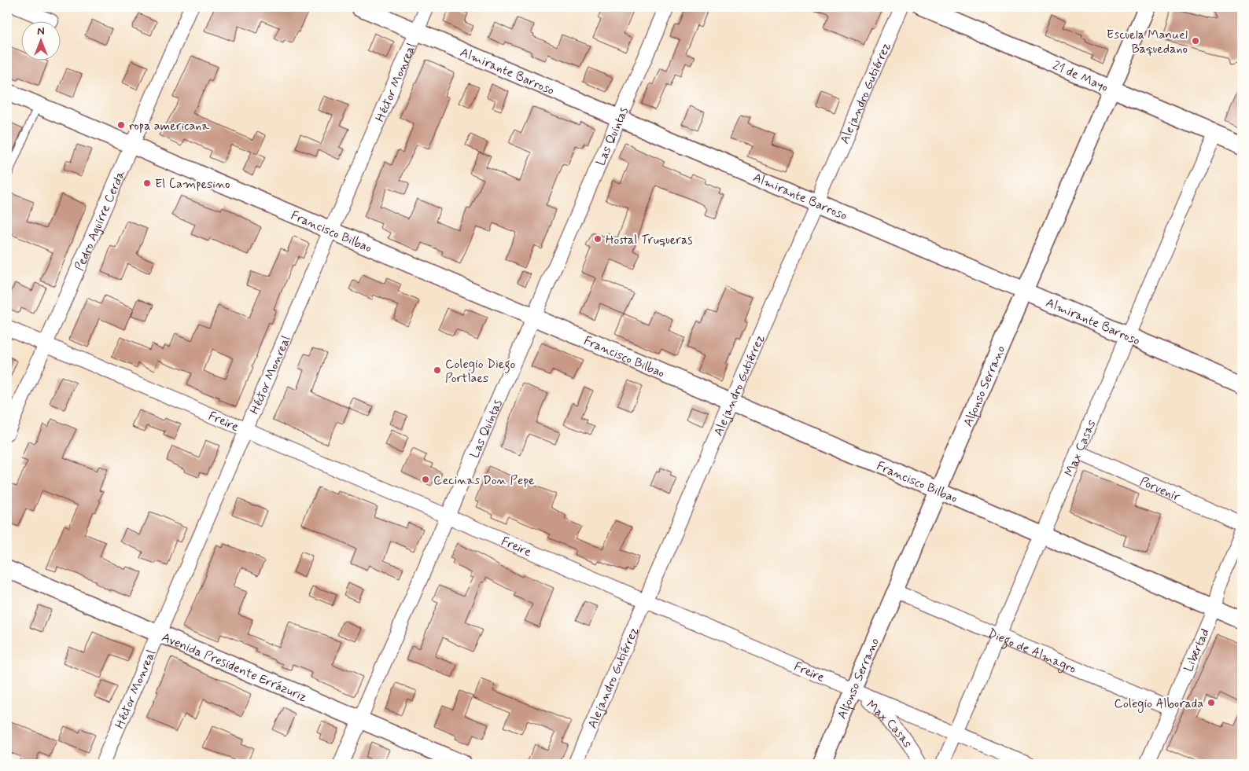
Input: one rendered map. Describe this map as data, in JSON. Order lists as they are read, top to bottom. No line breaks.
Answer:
{"streets":{"street":["Almirante Barroso","21 de Mayo","Héctor Monreal","Alejandro Gutiérrez","Las Quintas","Pedro Aguirre Cerda","Francisco Bilbao","Alfonso Serrano","Freire","Max Casas","Porvenir","Diego de Almagro","Libertad","Avenida Presidente Errázuriz"]},"crossings":[["Almirante Barroso","Héctor Monreal"],["Almirante Barroso","Alejandro Gutiérrez"],["Almirante Barroso","Las Quintas"],["Almirante Barroso","Alfonso Serrano"],["Almirante Barroso","Max Casas"],["21 de Mayo","Alfonso Serrano"],["21 de Mayo","Max Casas"],["Héctor Monreal","Francisco Bilbao"],["Héctor Monreal","Freire"],["Héctor Monreal","Avenida Presidente Errázuriz"],["Alejandro Gutiérrez","Francisco Bilbao"],["Alejandro Gutiérrez","Freire"],["Las Quintas","Francisco Bilbao"],["Las Quintas","Freire"],["Las Quintas","Avenida Presidente Errázuriz"],["Pedro Aguirre Cerda","Francisco Bilbao"],["Pedro Aguirre Cerda","Freire"],["Francisco Bilbao","Alfonso Serrano"],["Francisco Bilbao","Max Casas"],["Francisco Bilbao","Libertad"],["Alfonso Serrano","Freire"],["Alfonso Serrano","Max Casas"],["Alfonso Serrano","Diego de Almagro"],["Freire","Max Casas"],["Max Casas","Porvenir"],["Max Casas","Diego de Almagro"],["Diego de Almagro","Libertad"]],"places":["Escuela Manuel Baquedano","ropa americana","El Campesino","Hostal Truqueras","Colegio Diego Portlaes","Cecinas Don Pepe","Colegio Alborada"],"north":"top"}
